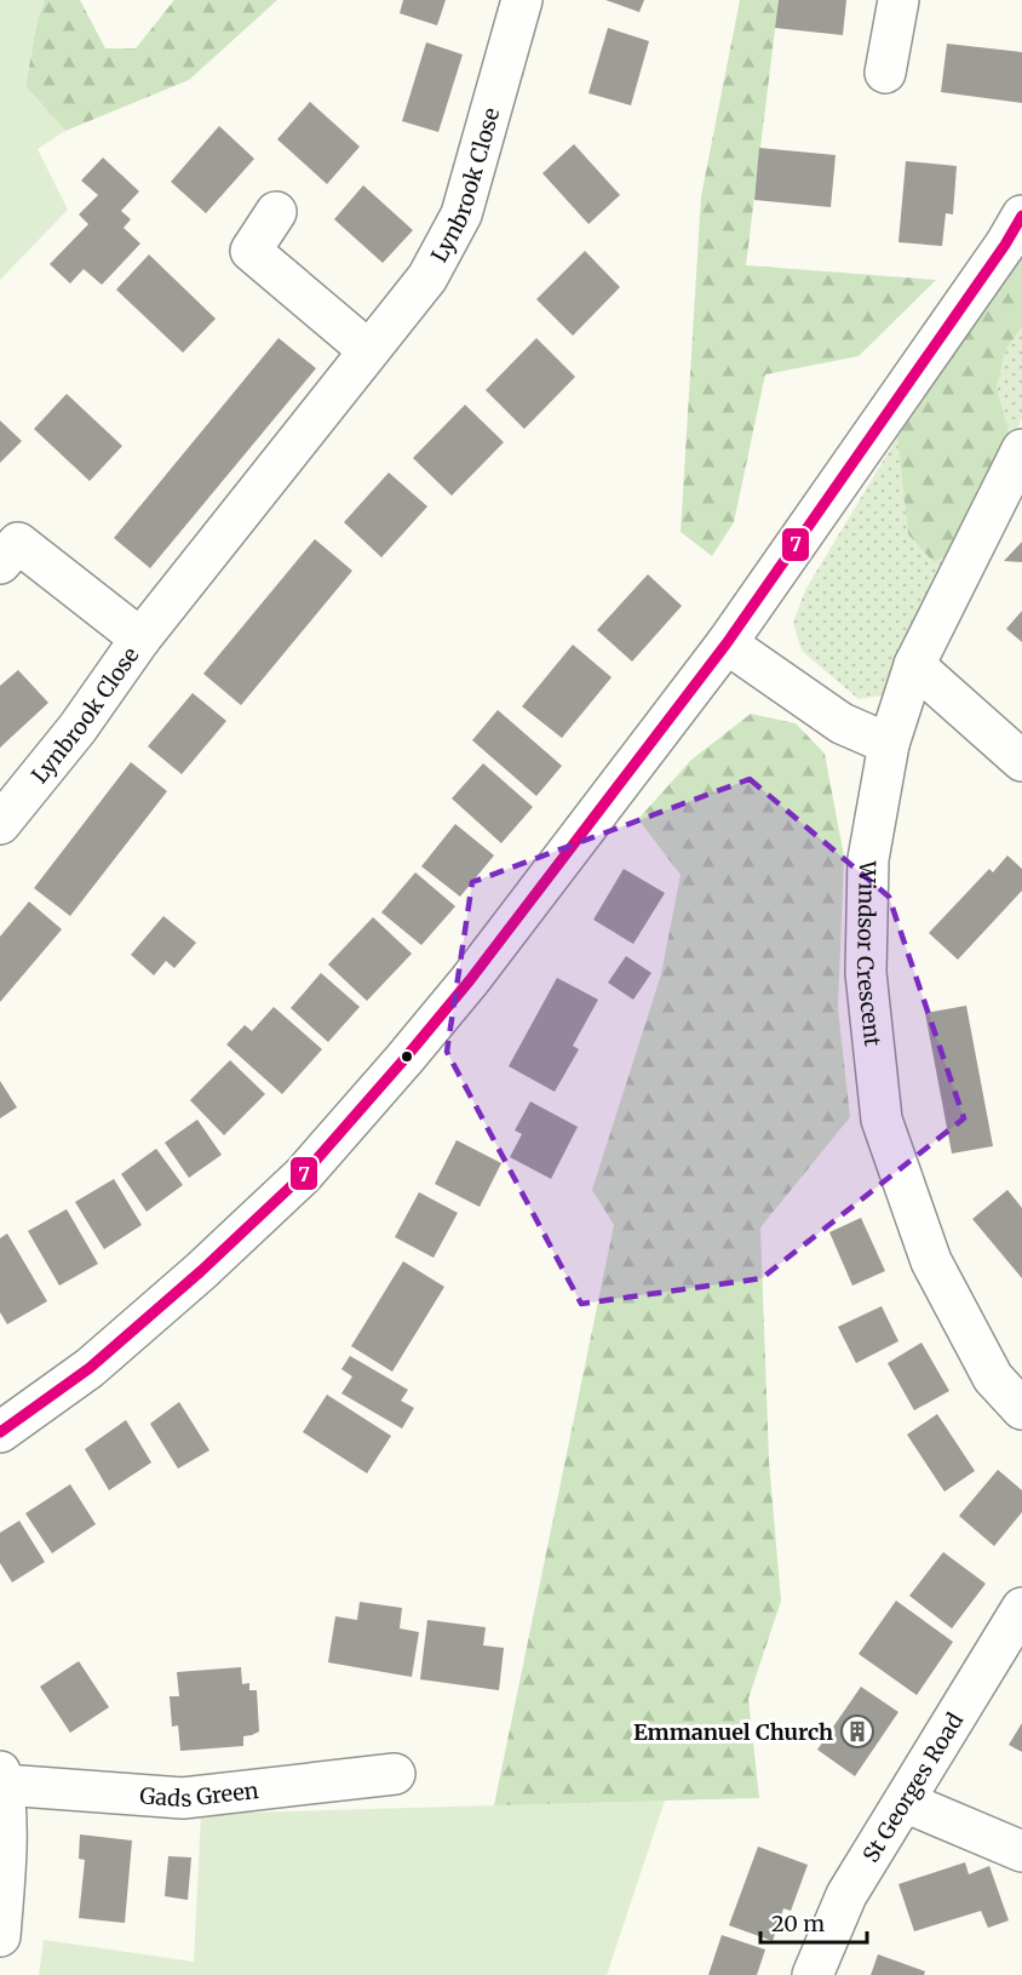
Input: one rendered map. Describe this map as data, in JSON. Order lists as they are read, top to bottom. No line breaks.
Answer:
{"streets":{"street":["Lynbrook Close","Windsor Crescent","St Georges Road","Gads Green"]},"places":{"building":["Emmanuel Church"]},"lines":["transit line 7"],"scale_bar":"20 m"}
